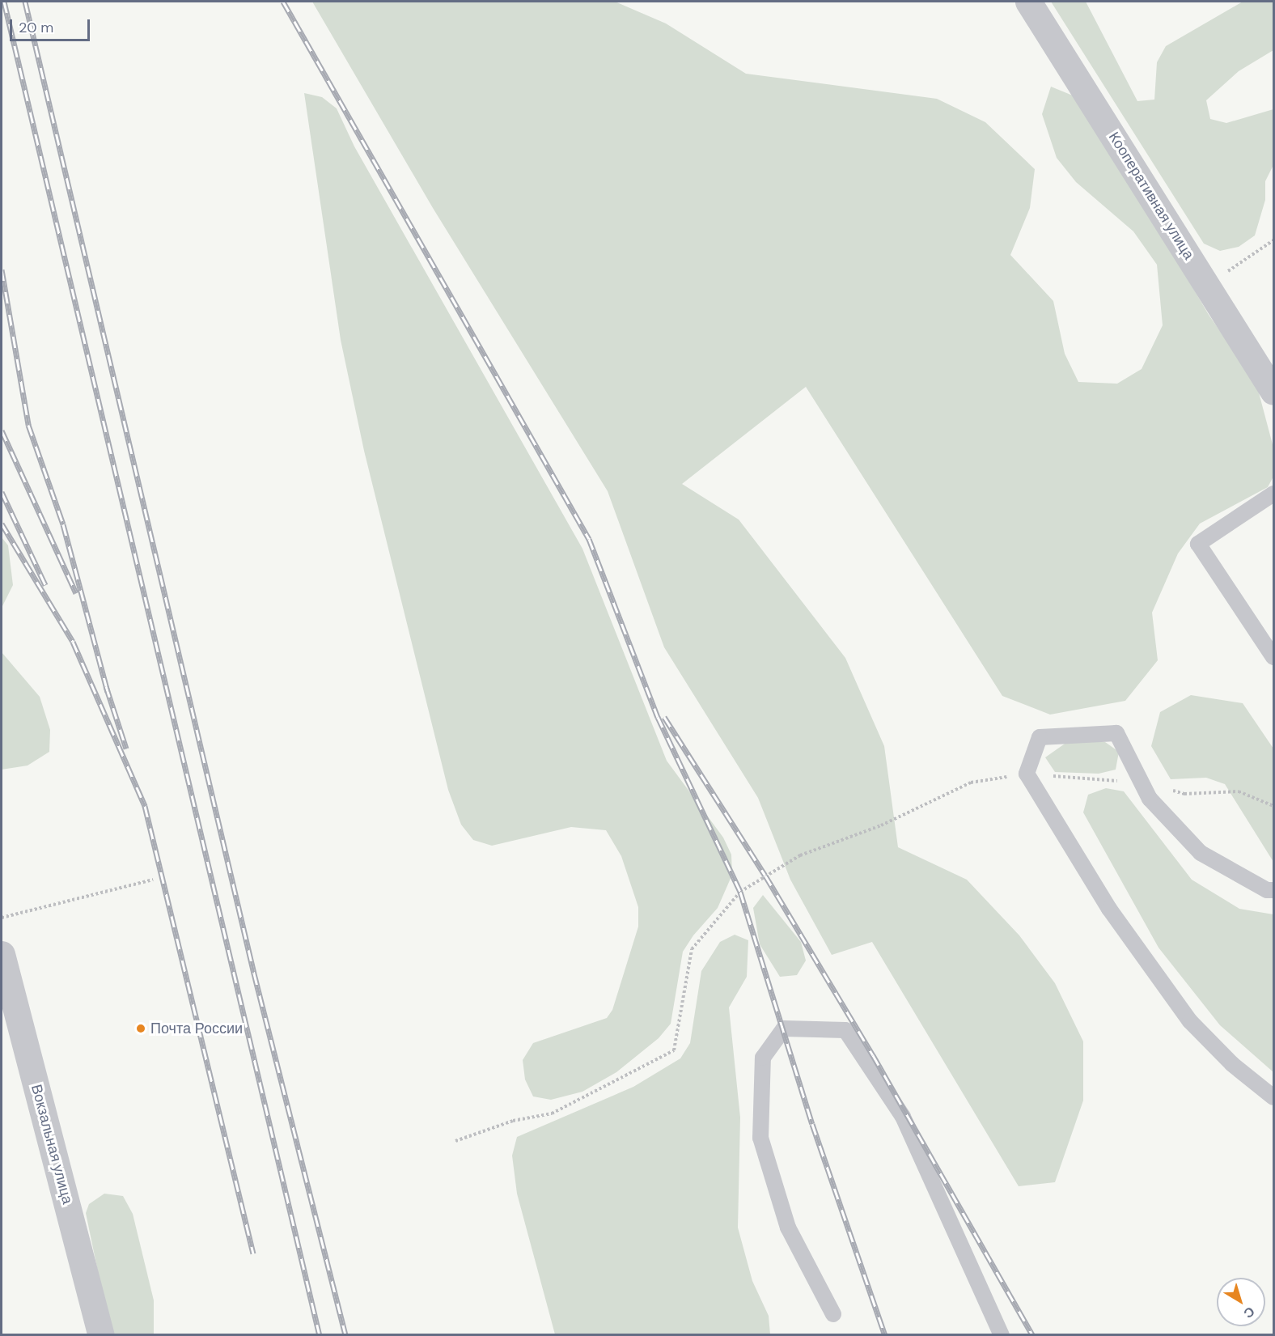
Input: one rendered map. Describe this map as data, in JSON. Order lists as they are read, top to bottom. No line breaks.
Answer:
{"streets":{"street":["Кооперативная улица","Вокзальная улица"]},"places":["Почта России"],"scale_bar":"20 m","north":"bottom right"}
